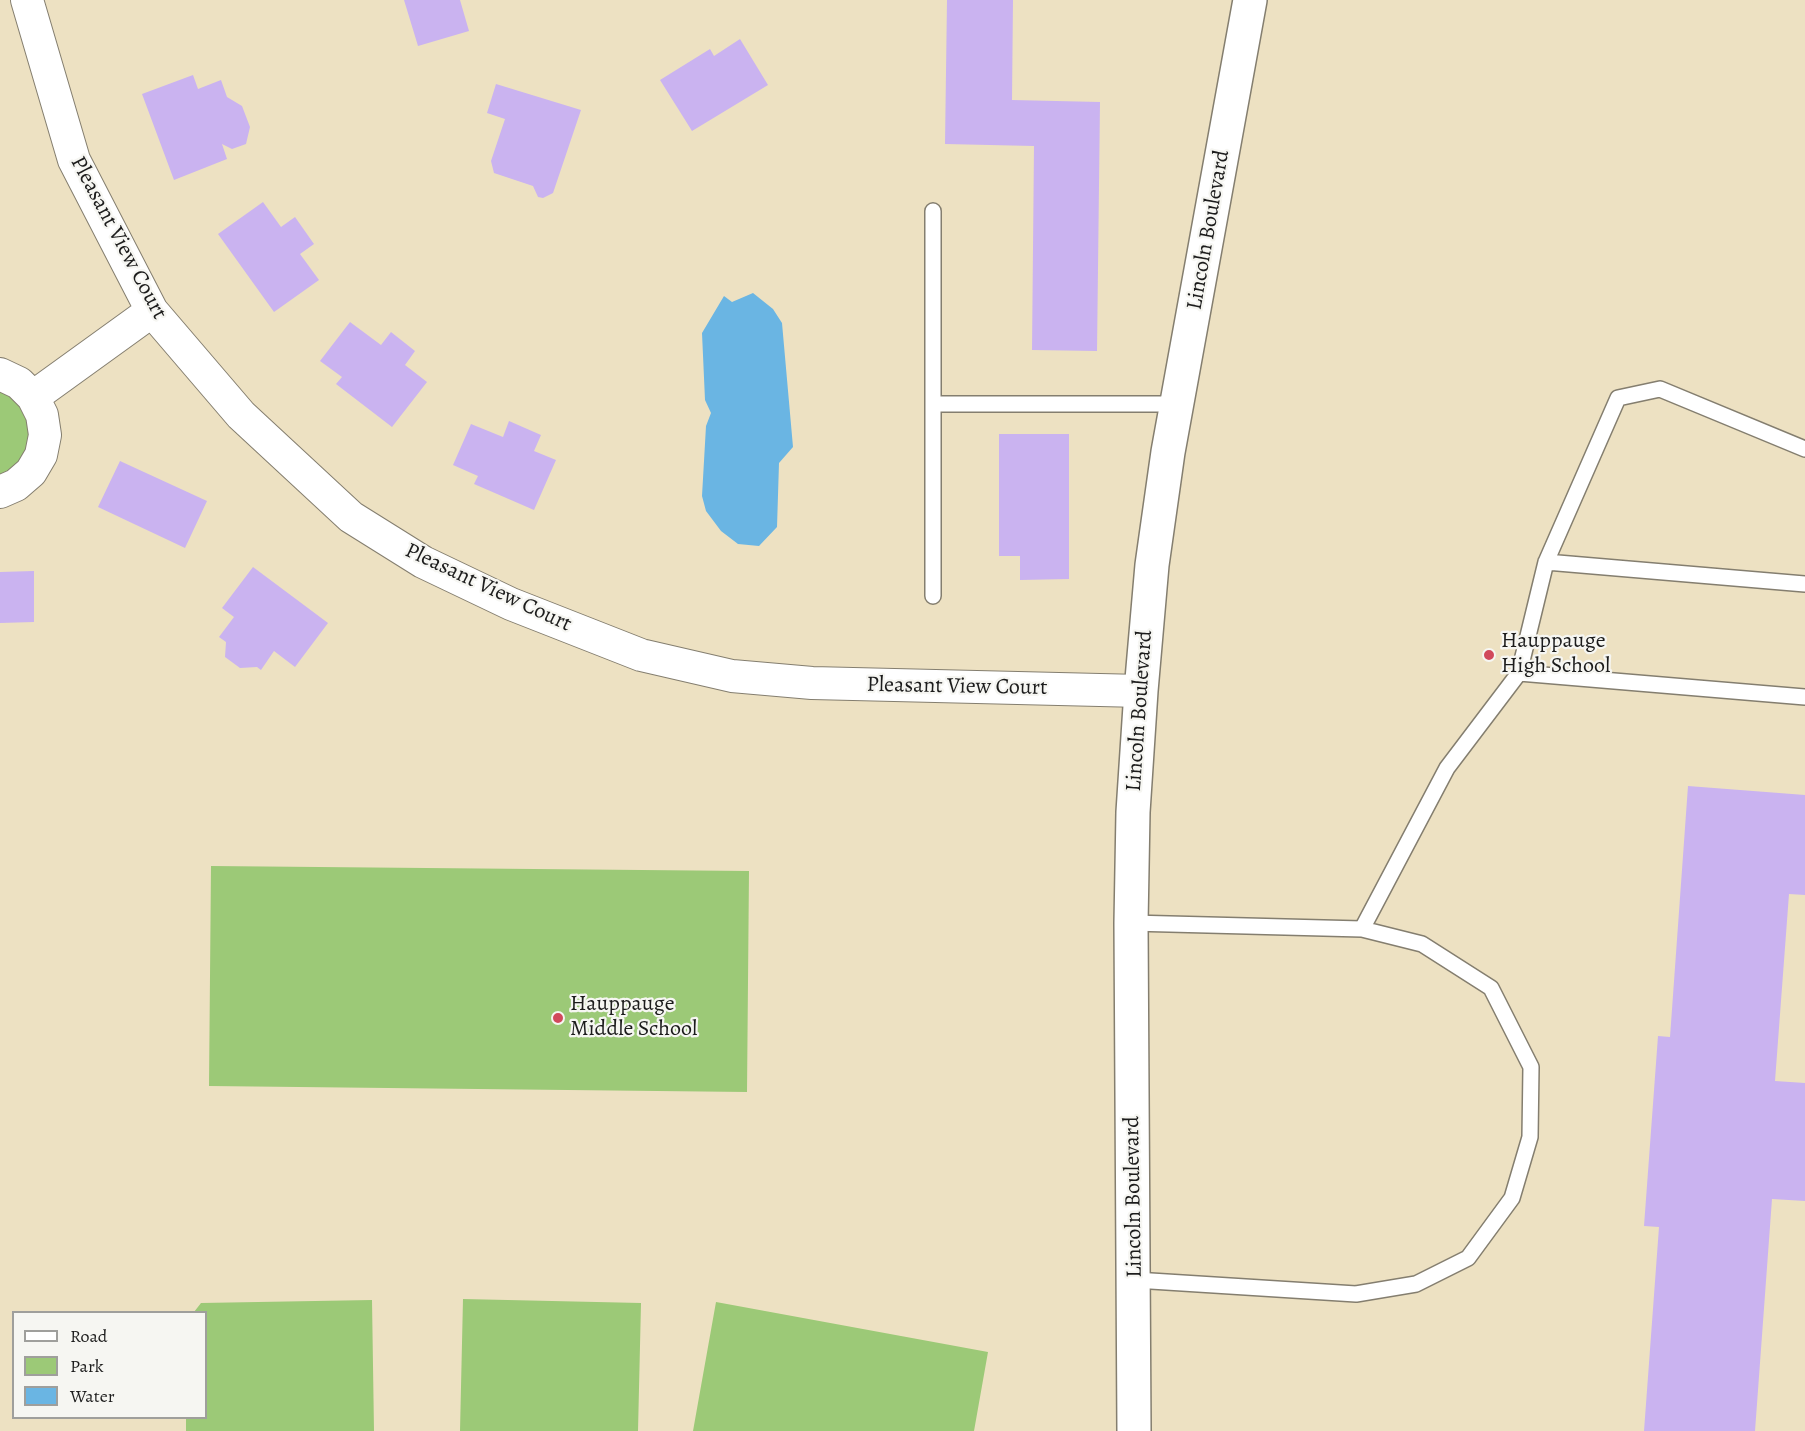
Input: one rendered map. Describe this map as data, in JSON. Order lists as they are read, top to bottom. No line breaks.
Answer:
{"streets":{"street":["Lincoln Boulevard","Pleasant View Court"]},"crossings":[["Lincoln Boulevard","Pleasant View Court"]],"places":["Hauppauge High School","Hauppauge Middle School"],"legend":["Road","Park","Water"]}
